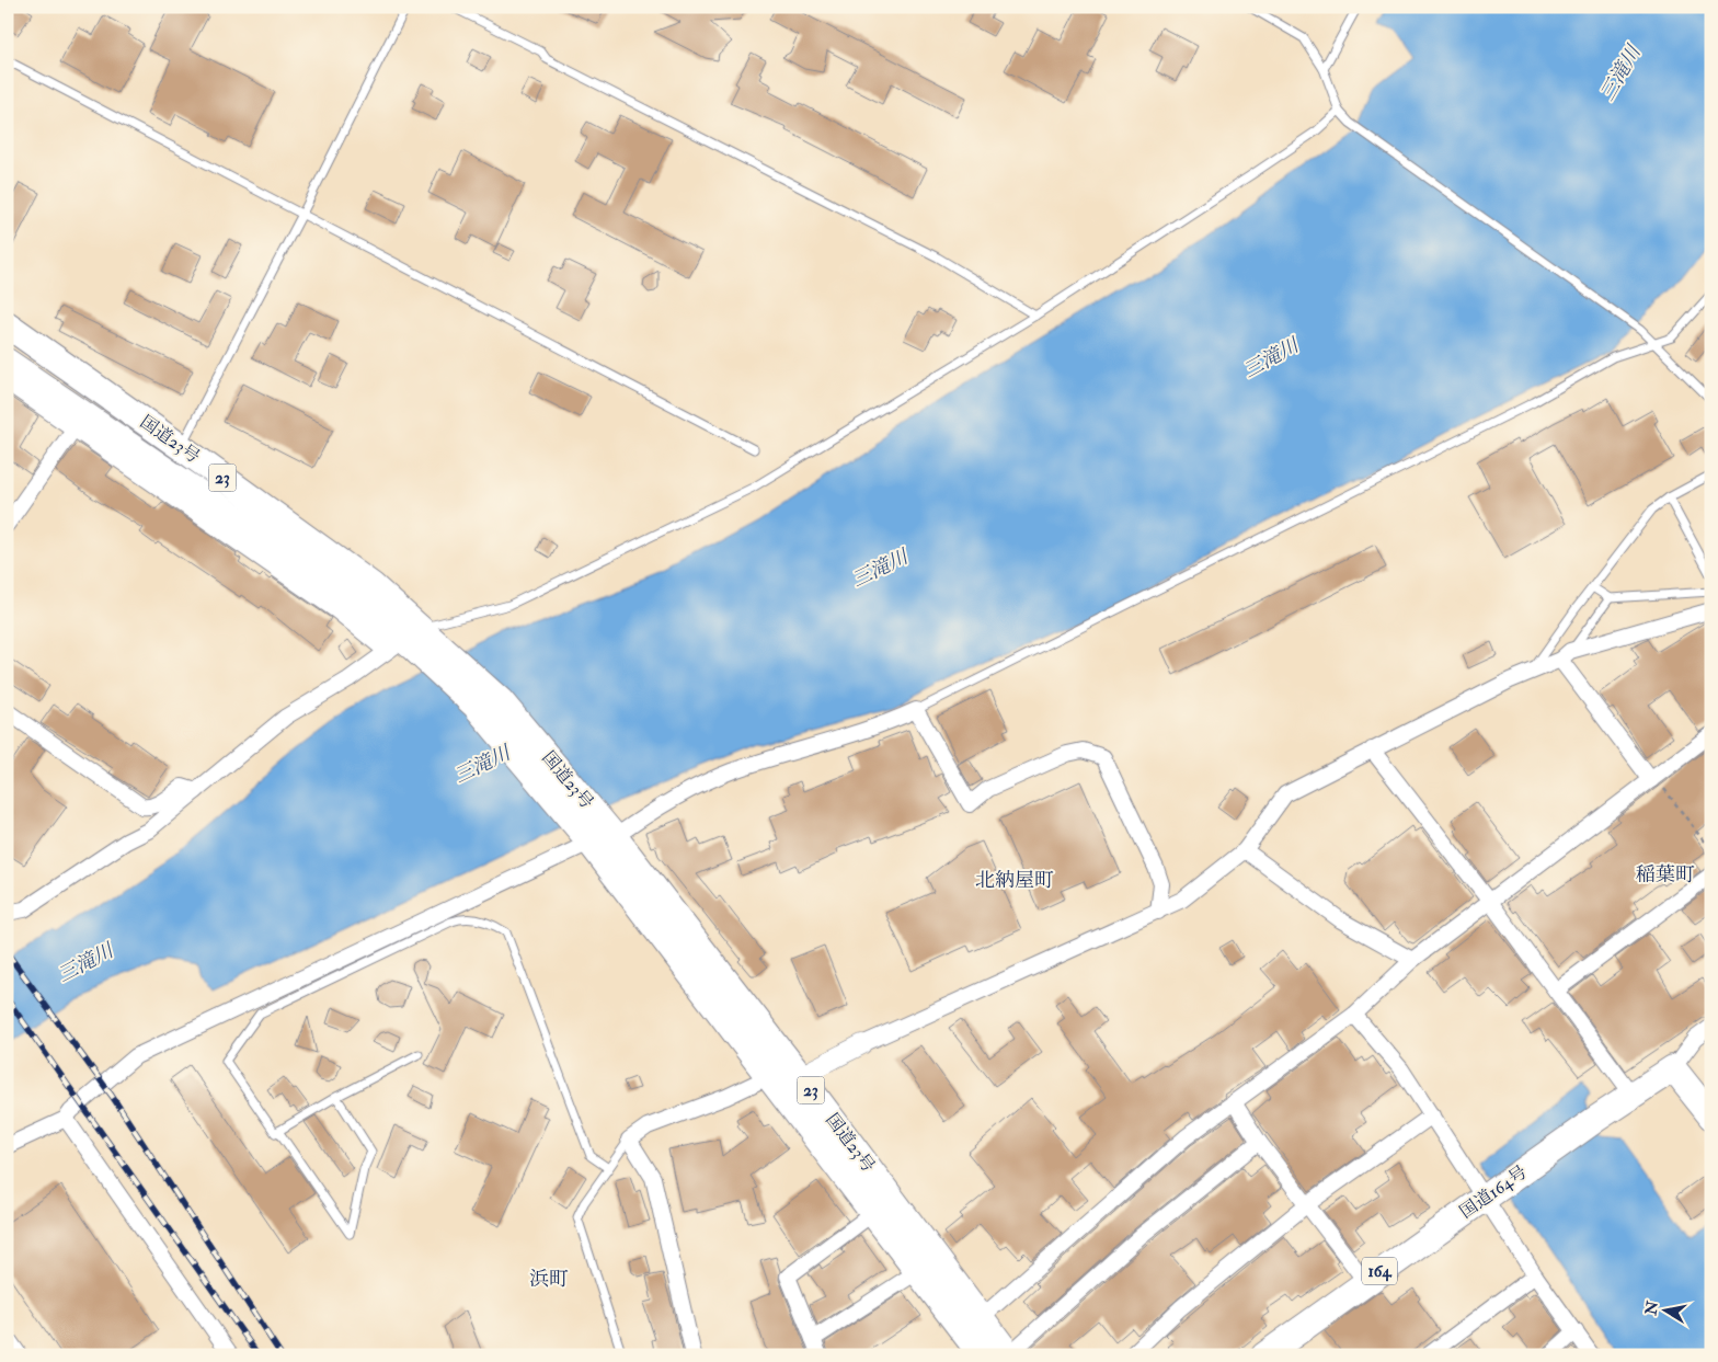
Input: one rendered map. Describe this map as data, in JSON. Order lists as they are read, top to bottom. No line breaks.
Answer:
{"streets":{"highway":["国道23号","23","国道164号","164"]},"districts":["稲葉町","北納屋町","浜町"],"water":["三滝川"],"north":"left"}
